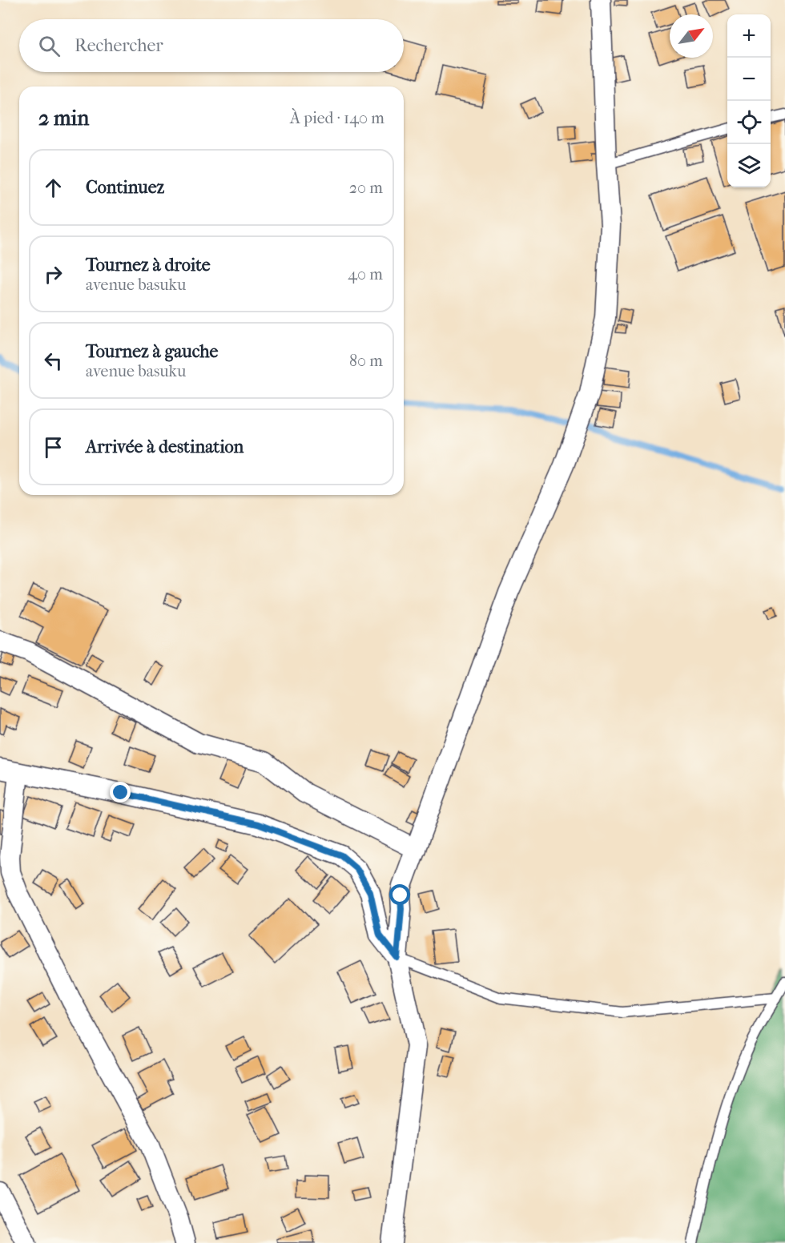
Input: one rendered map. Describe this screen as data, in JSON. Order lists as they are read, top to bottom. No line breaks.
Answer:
{"north":"top right","page":{"map_buttons":["+","−"],"search":"Rechercher","heading":["2 min","À pied · 140 m"],"list":[["Continuez","20 m"],["Tournez à droite","avenue basuku","40 m"],["Tournez à gauche","avenue basuku","80 m"],"Arrivée à destination"]}}
